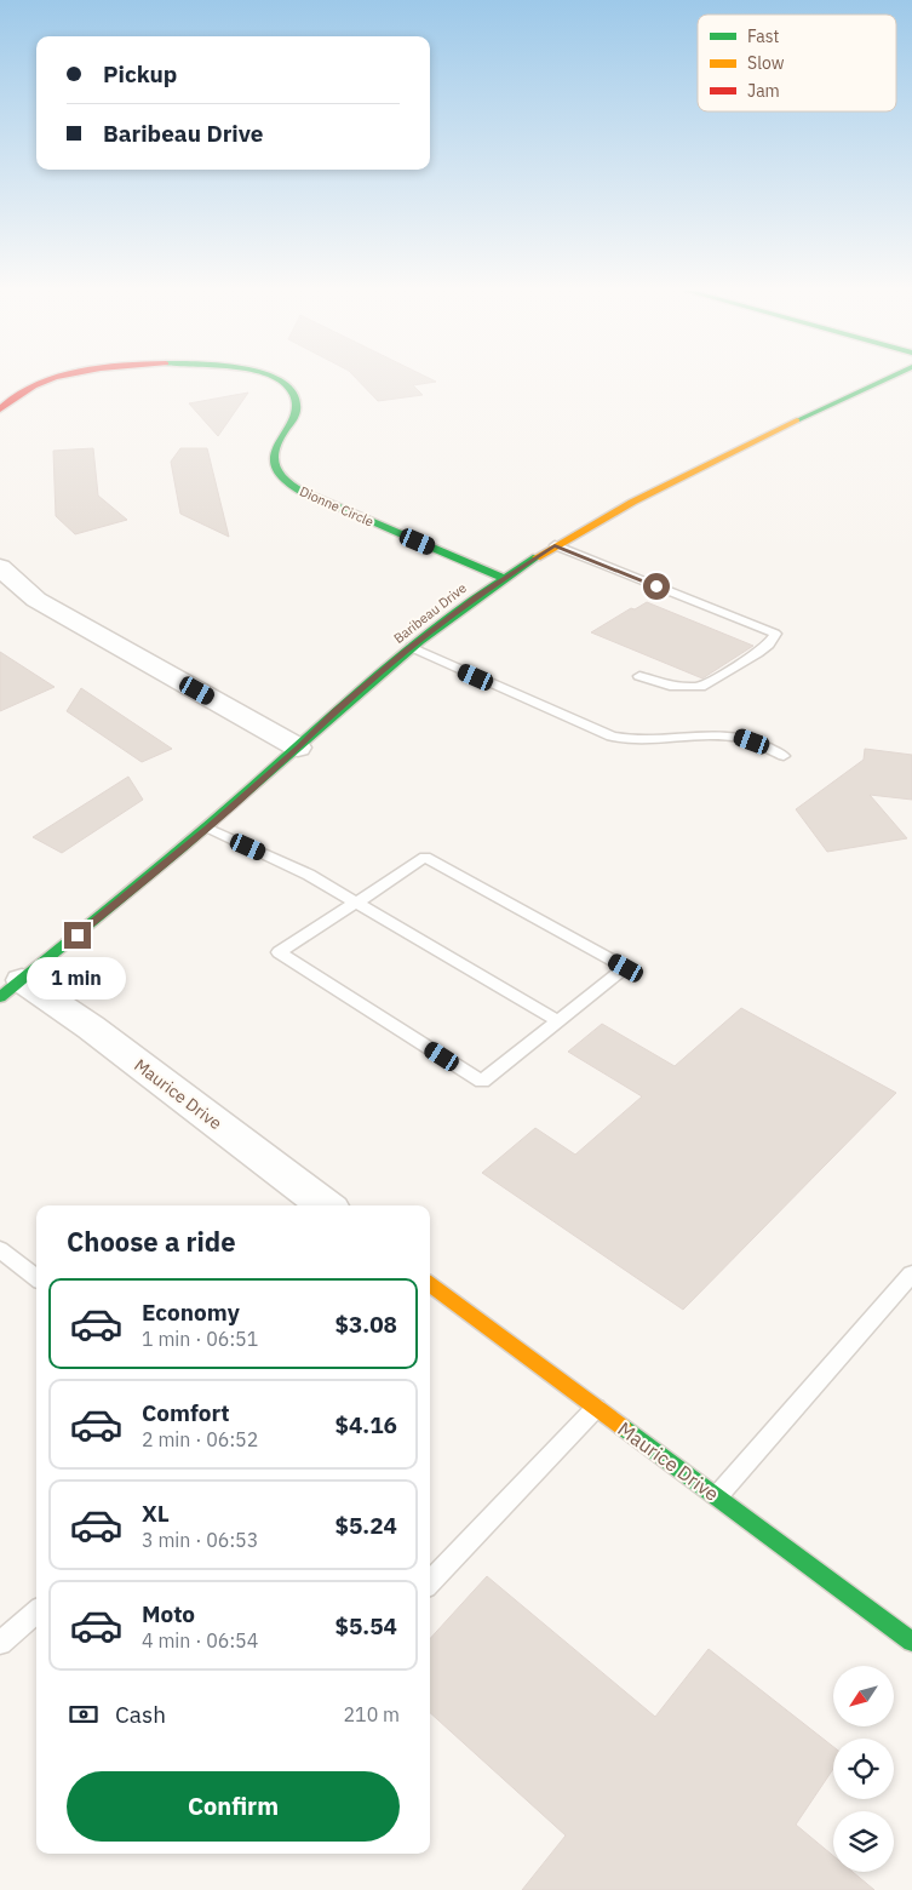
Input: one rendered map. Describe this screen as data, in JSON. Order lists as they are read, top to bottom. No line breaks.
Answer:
{"streets":{"street":["Dionne Circle","Baribeau Drive","Maurice Drive"]},"crossings":[["Dionne Circle","Baribeau Drive"],["Baribeau Drive","Maurice Drive"]],"legend":["Fast","Slow","Jam"],"north":"bottom left","page":{"banner":["Pickup","Baribeau Drive"],"bubble":"1 min","heading":"Choose a ride","list":[{"name":"Economy","note":"1 min · 06:51","value":"$3.08"},{"name":"Comfort","note":"2 min · 06:52","value":"$4.16"},{"name":"XL","note":"3 min · 06:53","value":"$5.24"},{"name":"Moto","note":"4 min · 06:54","value":"$5.54"}],"pay":["Cash","210 m"],"buttons":"Confirm"}}
